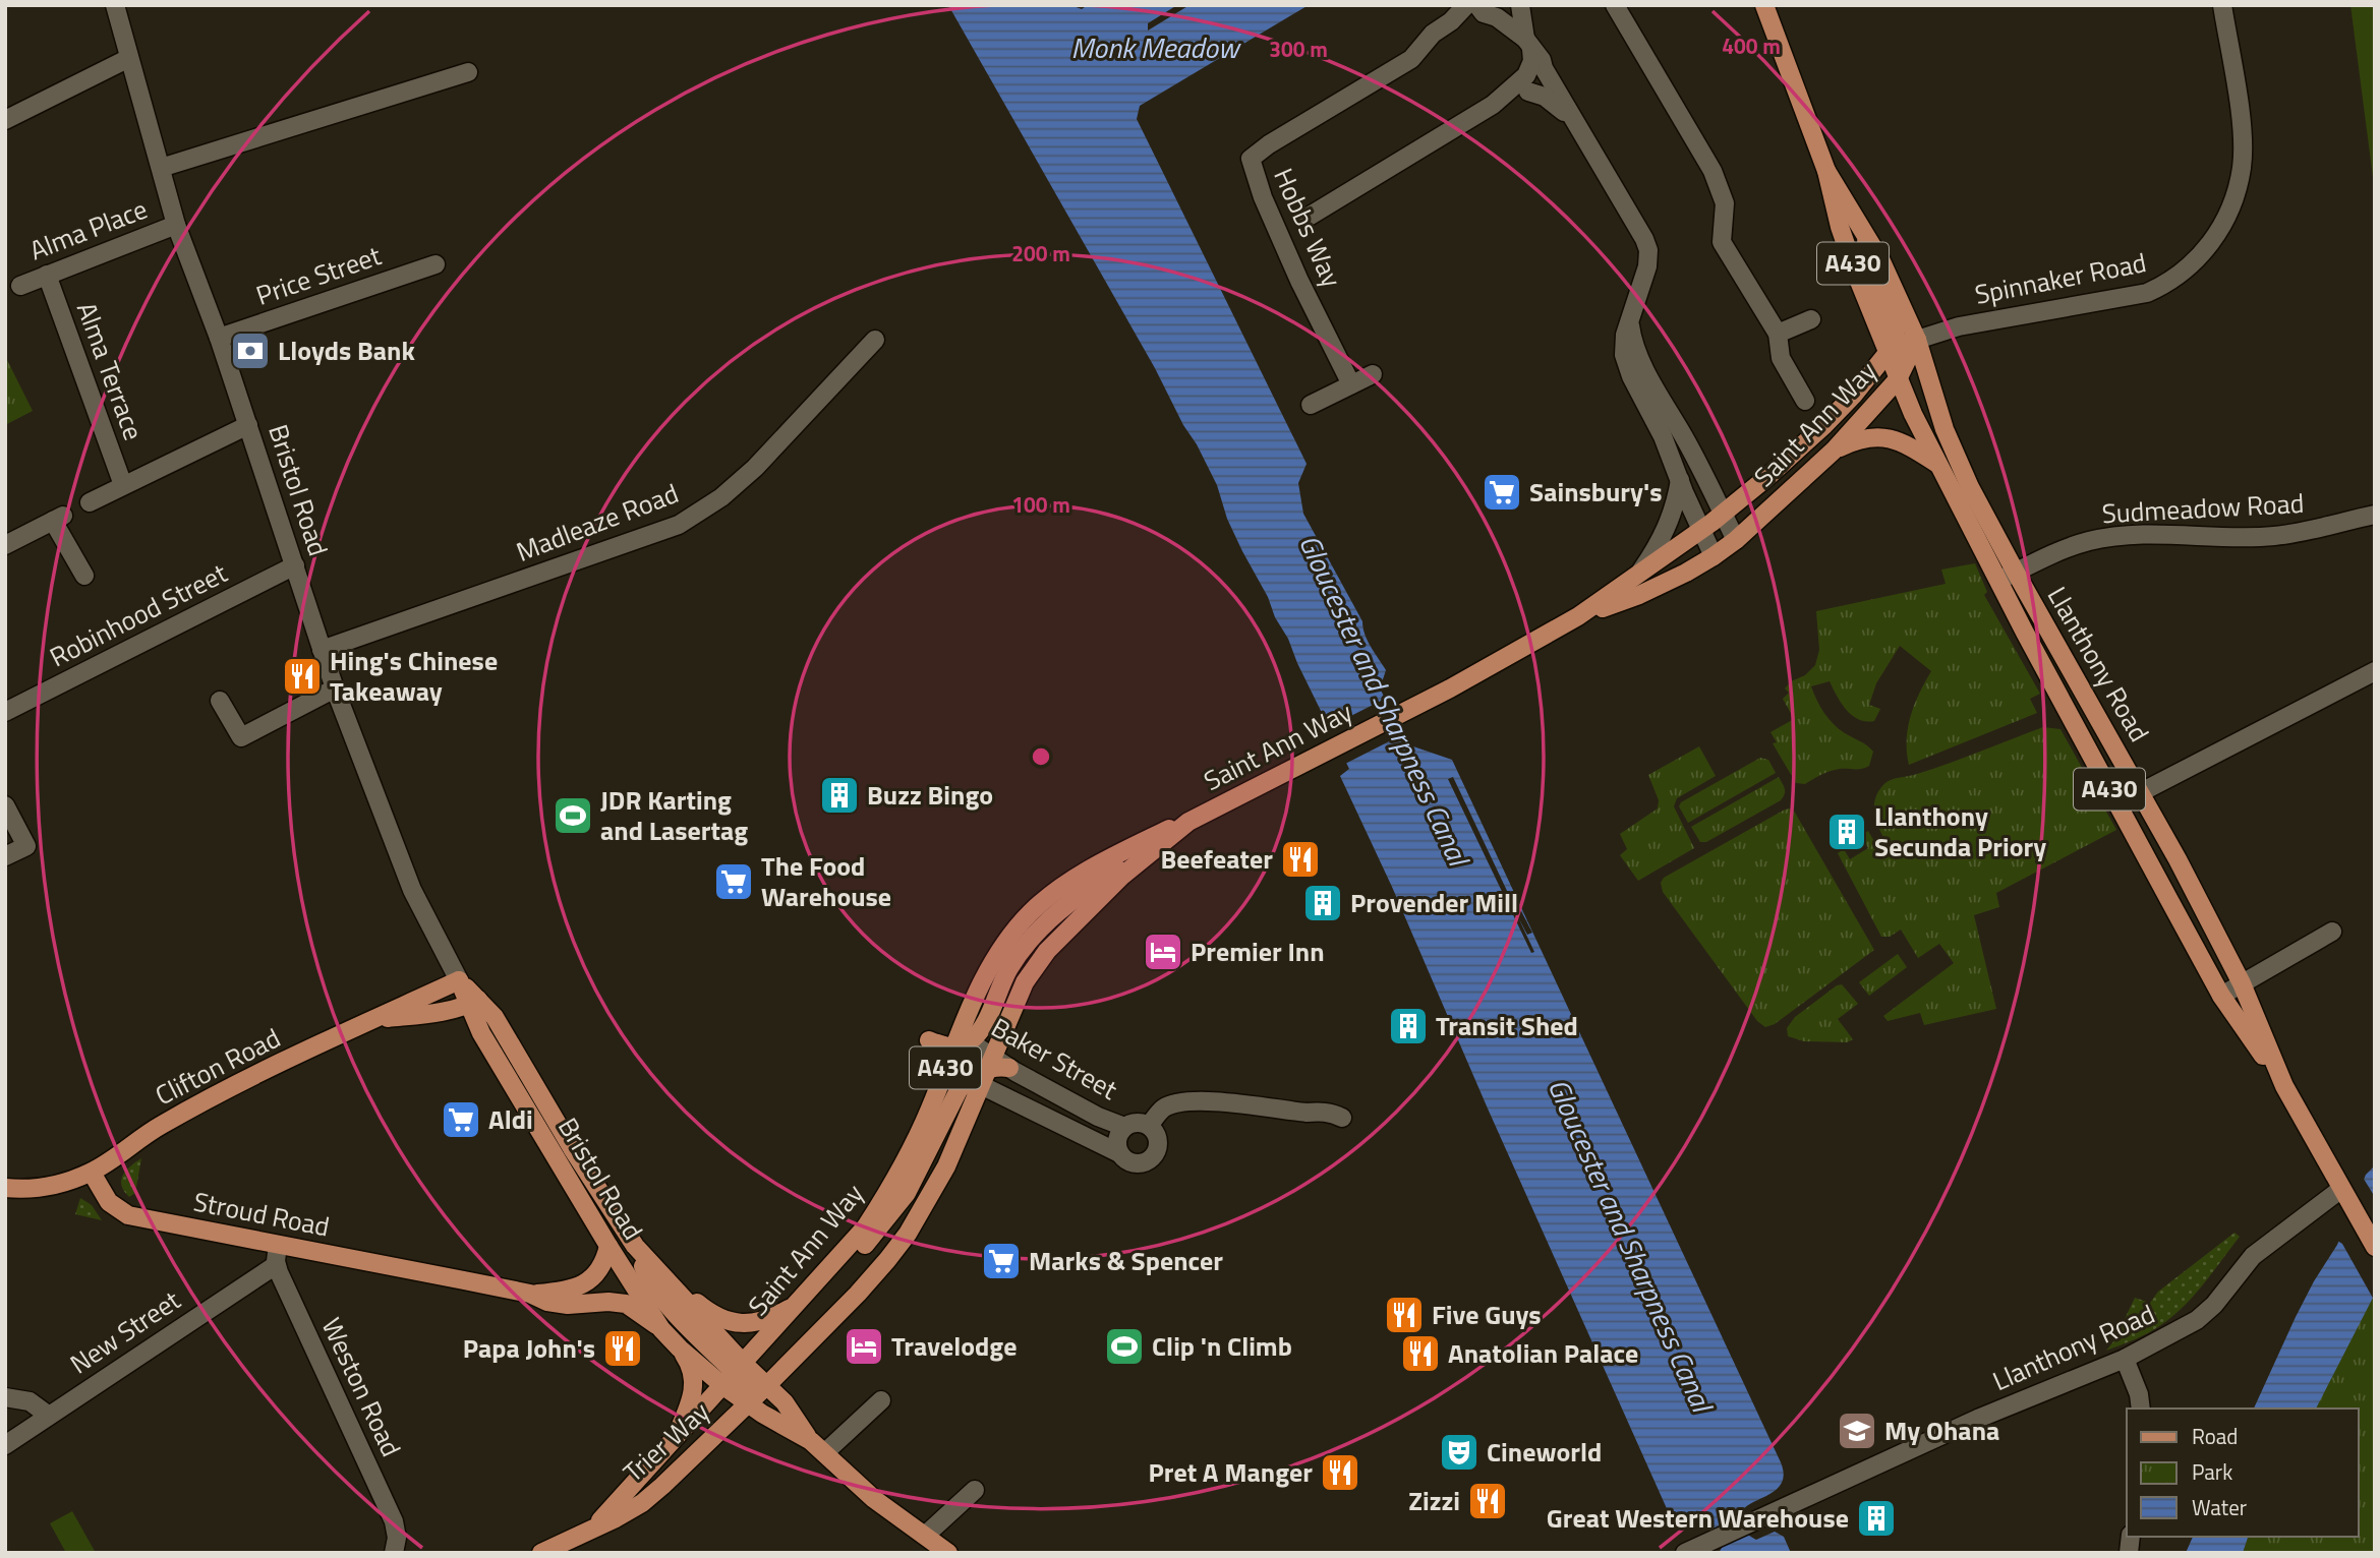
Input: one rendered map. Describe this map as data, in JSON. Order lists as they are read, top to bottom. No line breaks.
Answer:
{"streets":{"main road":["A430","Saint Ann Way","Bristol Road","Llanthony Road","Clifton Road","Stroud Road","Trier Way"],"street":["Hobbs Way","Alma Place","Price Street","Spinnaker Road","Alma Terrace","Sudmeadow Road","Madleaze Road","Robinhood Street","Baker Street","New Street","Weston Road"]},"crossings":[["Alma Place","Alma Terrace"],["Alma Place","Bristol Road"],["A430","Spinnaker Road"],["A430","Saint Ann Way"],["A430","Llanthony Road"],["Price Street","Bristol Road"],["Spinnaker Road","Saint Ann Way"],["Spinnaker Road","Llanthony Road"],["Saint Ann Way","Bristol Road"],["Saint Ann Way","Llanthony Road"],["Saint Ann Way","Baker Street"],["Saint Ann Way","Trier Way"],["Bristol Road","Madleaze Road"],["Bristol Road","Robinhood Street"],["Bristol Road","Clifton Road"],["Bristol Road","Stroud Road"],["Bristol Road","Trier Way"],["Sudmeadow Road","Llanthony Road"],["Clifton Road","Stroud Road"],["New Street","Weston Road"]],"water":["Monk Meadow","Gloucester and Sharpness Canal"],"places":{"bank":["Lloyds Bank"],"supermarket":["Sainsbury's","The Food Warehouse","Aldi","Marks & Spencer"],"restaurant":["Hing's Chinese Takeaway","Beefeater","Five Guys","Papa John's","Anatolian Palace","Pret A Manger","Zizzi"],"building":["Buzz Bingo","Llanthony Secunda Priory","Provender Mill","Transit Shed","Great Western Warehouse"],"sports":["JDR Karting and Lasertag","Clip 'n Climb"],"hotel":["Premier Inn","Travelodge"],"school or university":["My Ohana"],"theatre":["Cineworld"]},"legend":["Road","Park","Water"],"rings":["400 m","300 m","200 m","100 m"]}
